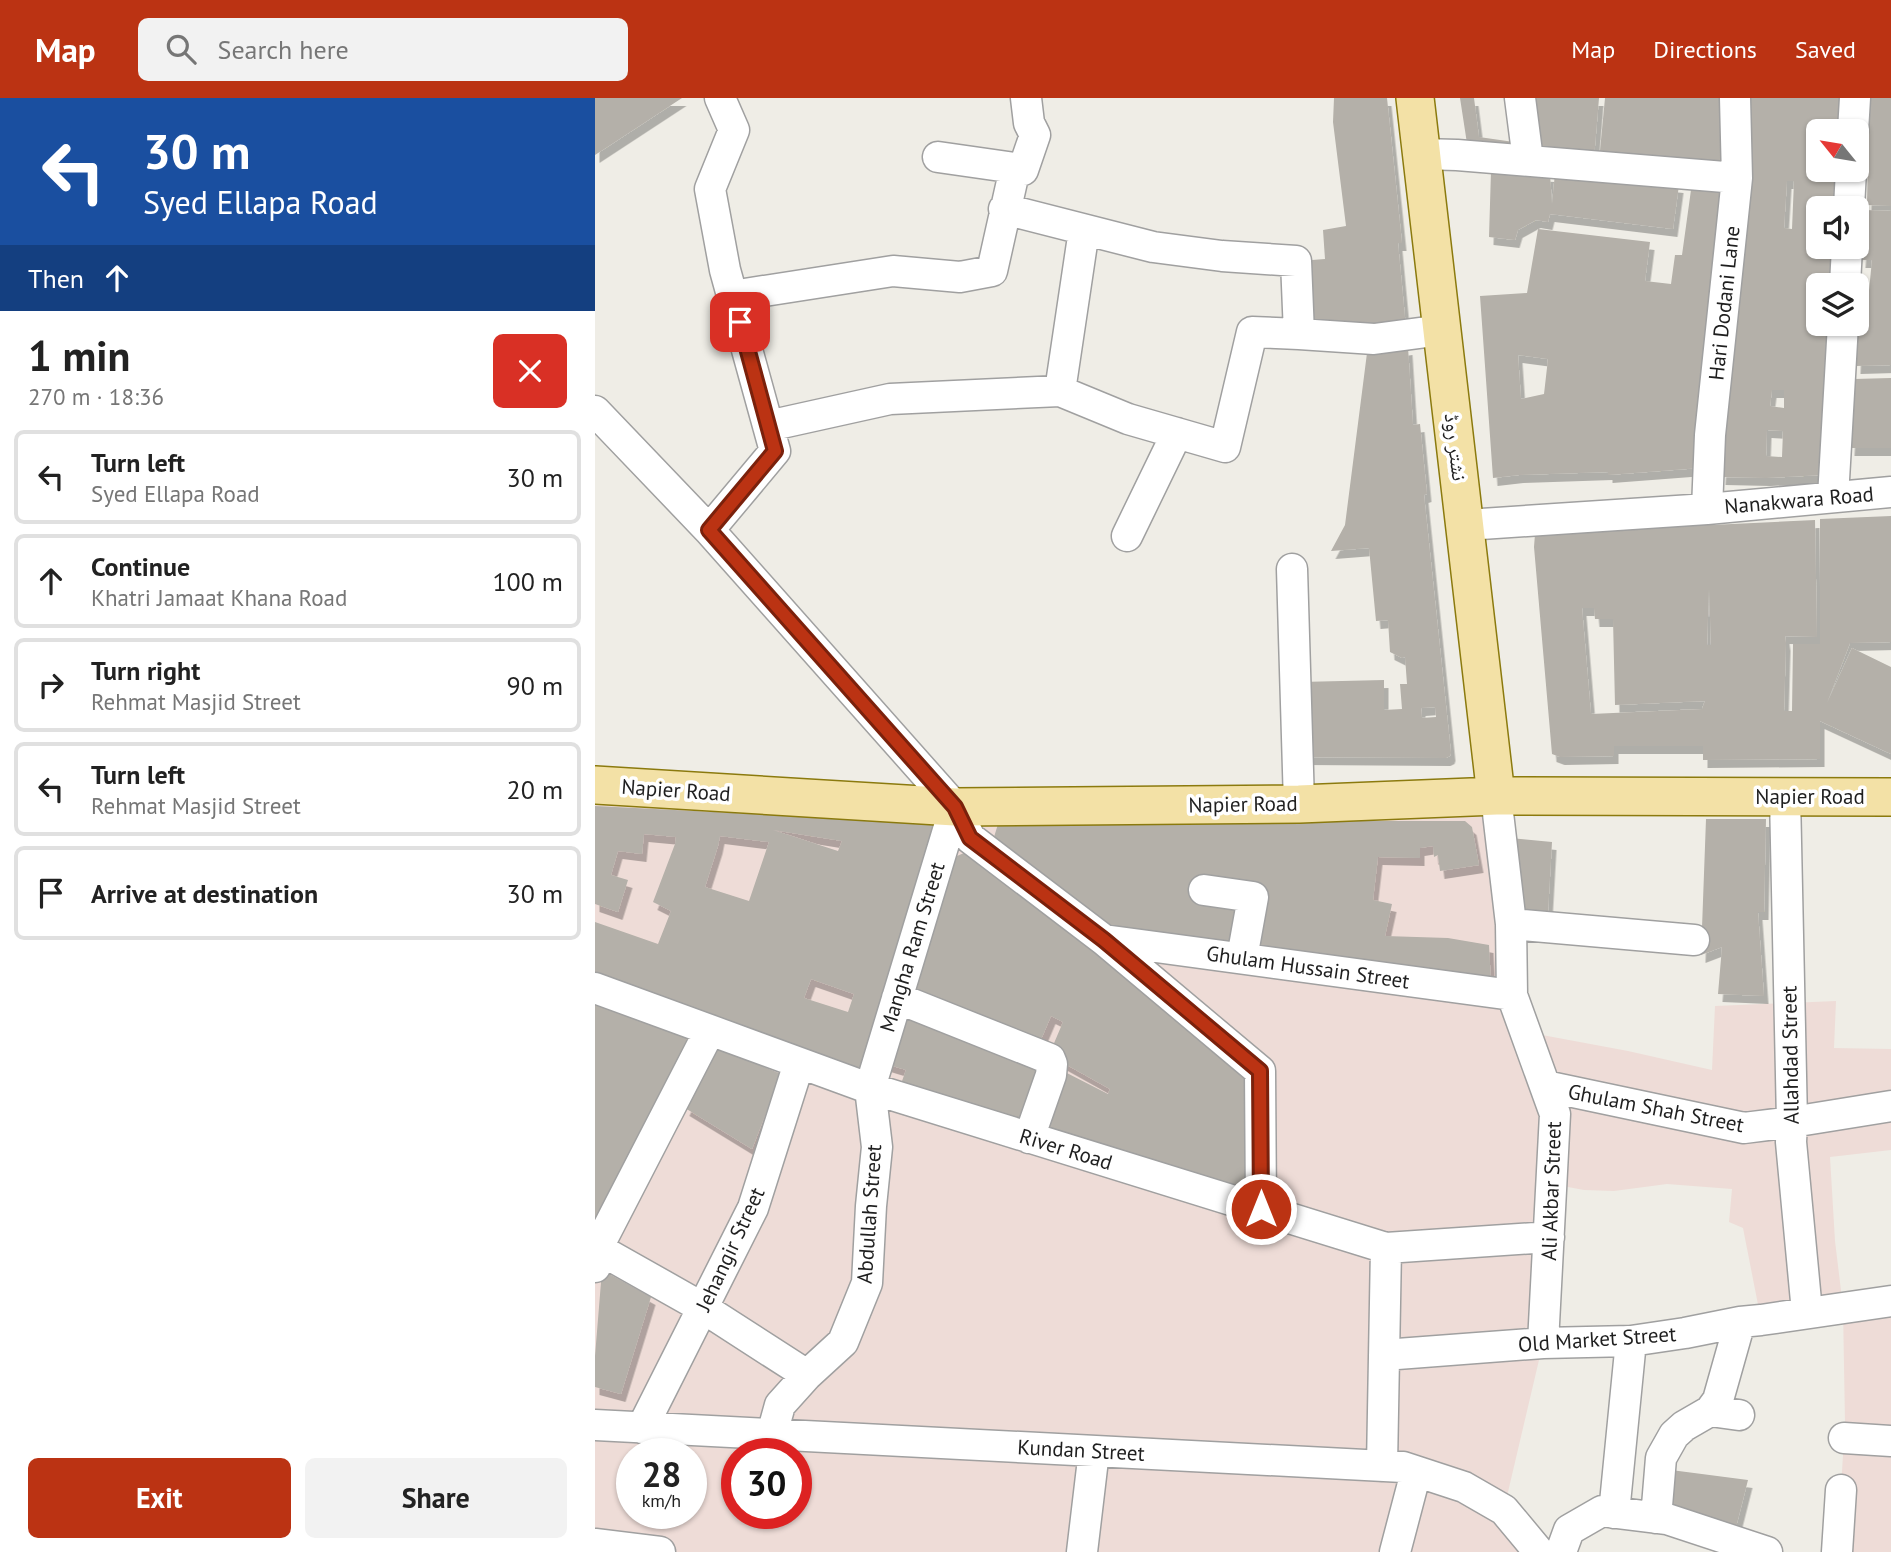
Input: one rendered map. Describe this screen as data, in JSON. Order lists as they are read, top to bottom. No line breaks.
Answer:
{"streets":{"main road":["نشتر روڈ","Napier Road"],"street":["Hari Dodani Lane","Nanakwara Road","Mangha Ram Street","Ghulam Hussain Street","Allahdad Street","Ghulam Shah Street","River Road","Ali Akbar Street","Abdullah Street","Jehangir Street","Old Market Street","Kundan Street"]},"crossings":[["Hari Dodani Lane","Nanakwara Road"],["نشتر روڈ","Nanakwara Road"],["نشتر روڈ","Napier Road"],["نشتر روڈ","Ali Akbar Street"],["Napier Road","Mangha Ram Street"],["Napier Road","Allahdad Street"],["Napier Road","Ali Akbar Street"],["Mangha Ram Street","River Road"],["Mangha Ram Street","Abdullah Street"],["Ghulam Hussain Street","Ali Akbar Street"],["Allahdad Street","Ghulam Shah Street"],["Allahdad Street","Old Market Street"],["Ghulam Shah Street","Ali Akbar Street"],["River Road","Ali Akbar Street"],["River Road","Abdullah Street"],["River Road","Jehangir Street"],["Ali Akbar Street","Old Market Street"],["Abdullah Street","Kundan Street"],["Jehangir Street","Kundan Street"]],"north":"top left","page":{"header":"Map","search":"Search here","nav":["Map","Directions","Saved"],"turn":["30 m","Syed Ellapa Road"],"then":"Then","heading":["1 min","270 m · 18:36"],"list":[{"name":"Turn left","note":"Syed Ellapa Road","value":"30 m"},{"name":"Continue","note":"Khatri Jamaat Khana Road","value":"100 m"},{"name":"Turn right","note":"Rehmat Masjid Street","value":"90 m"},{"name":"Turn left","note":"Rehmat Masjid Street","value":"20 m"},{"name":"Arrive at destination","value":"30 m"}],"speed":"28 km/h","limit":"30","buttons":["Exit","Share"]}}
